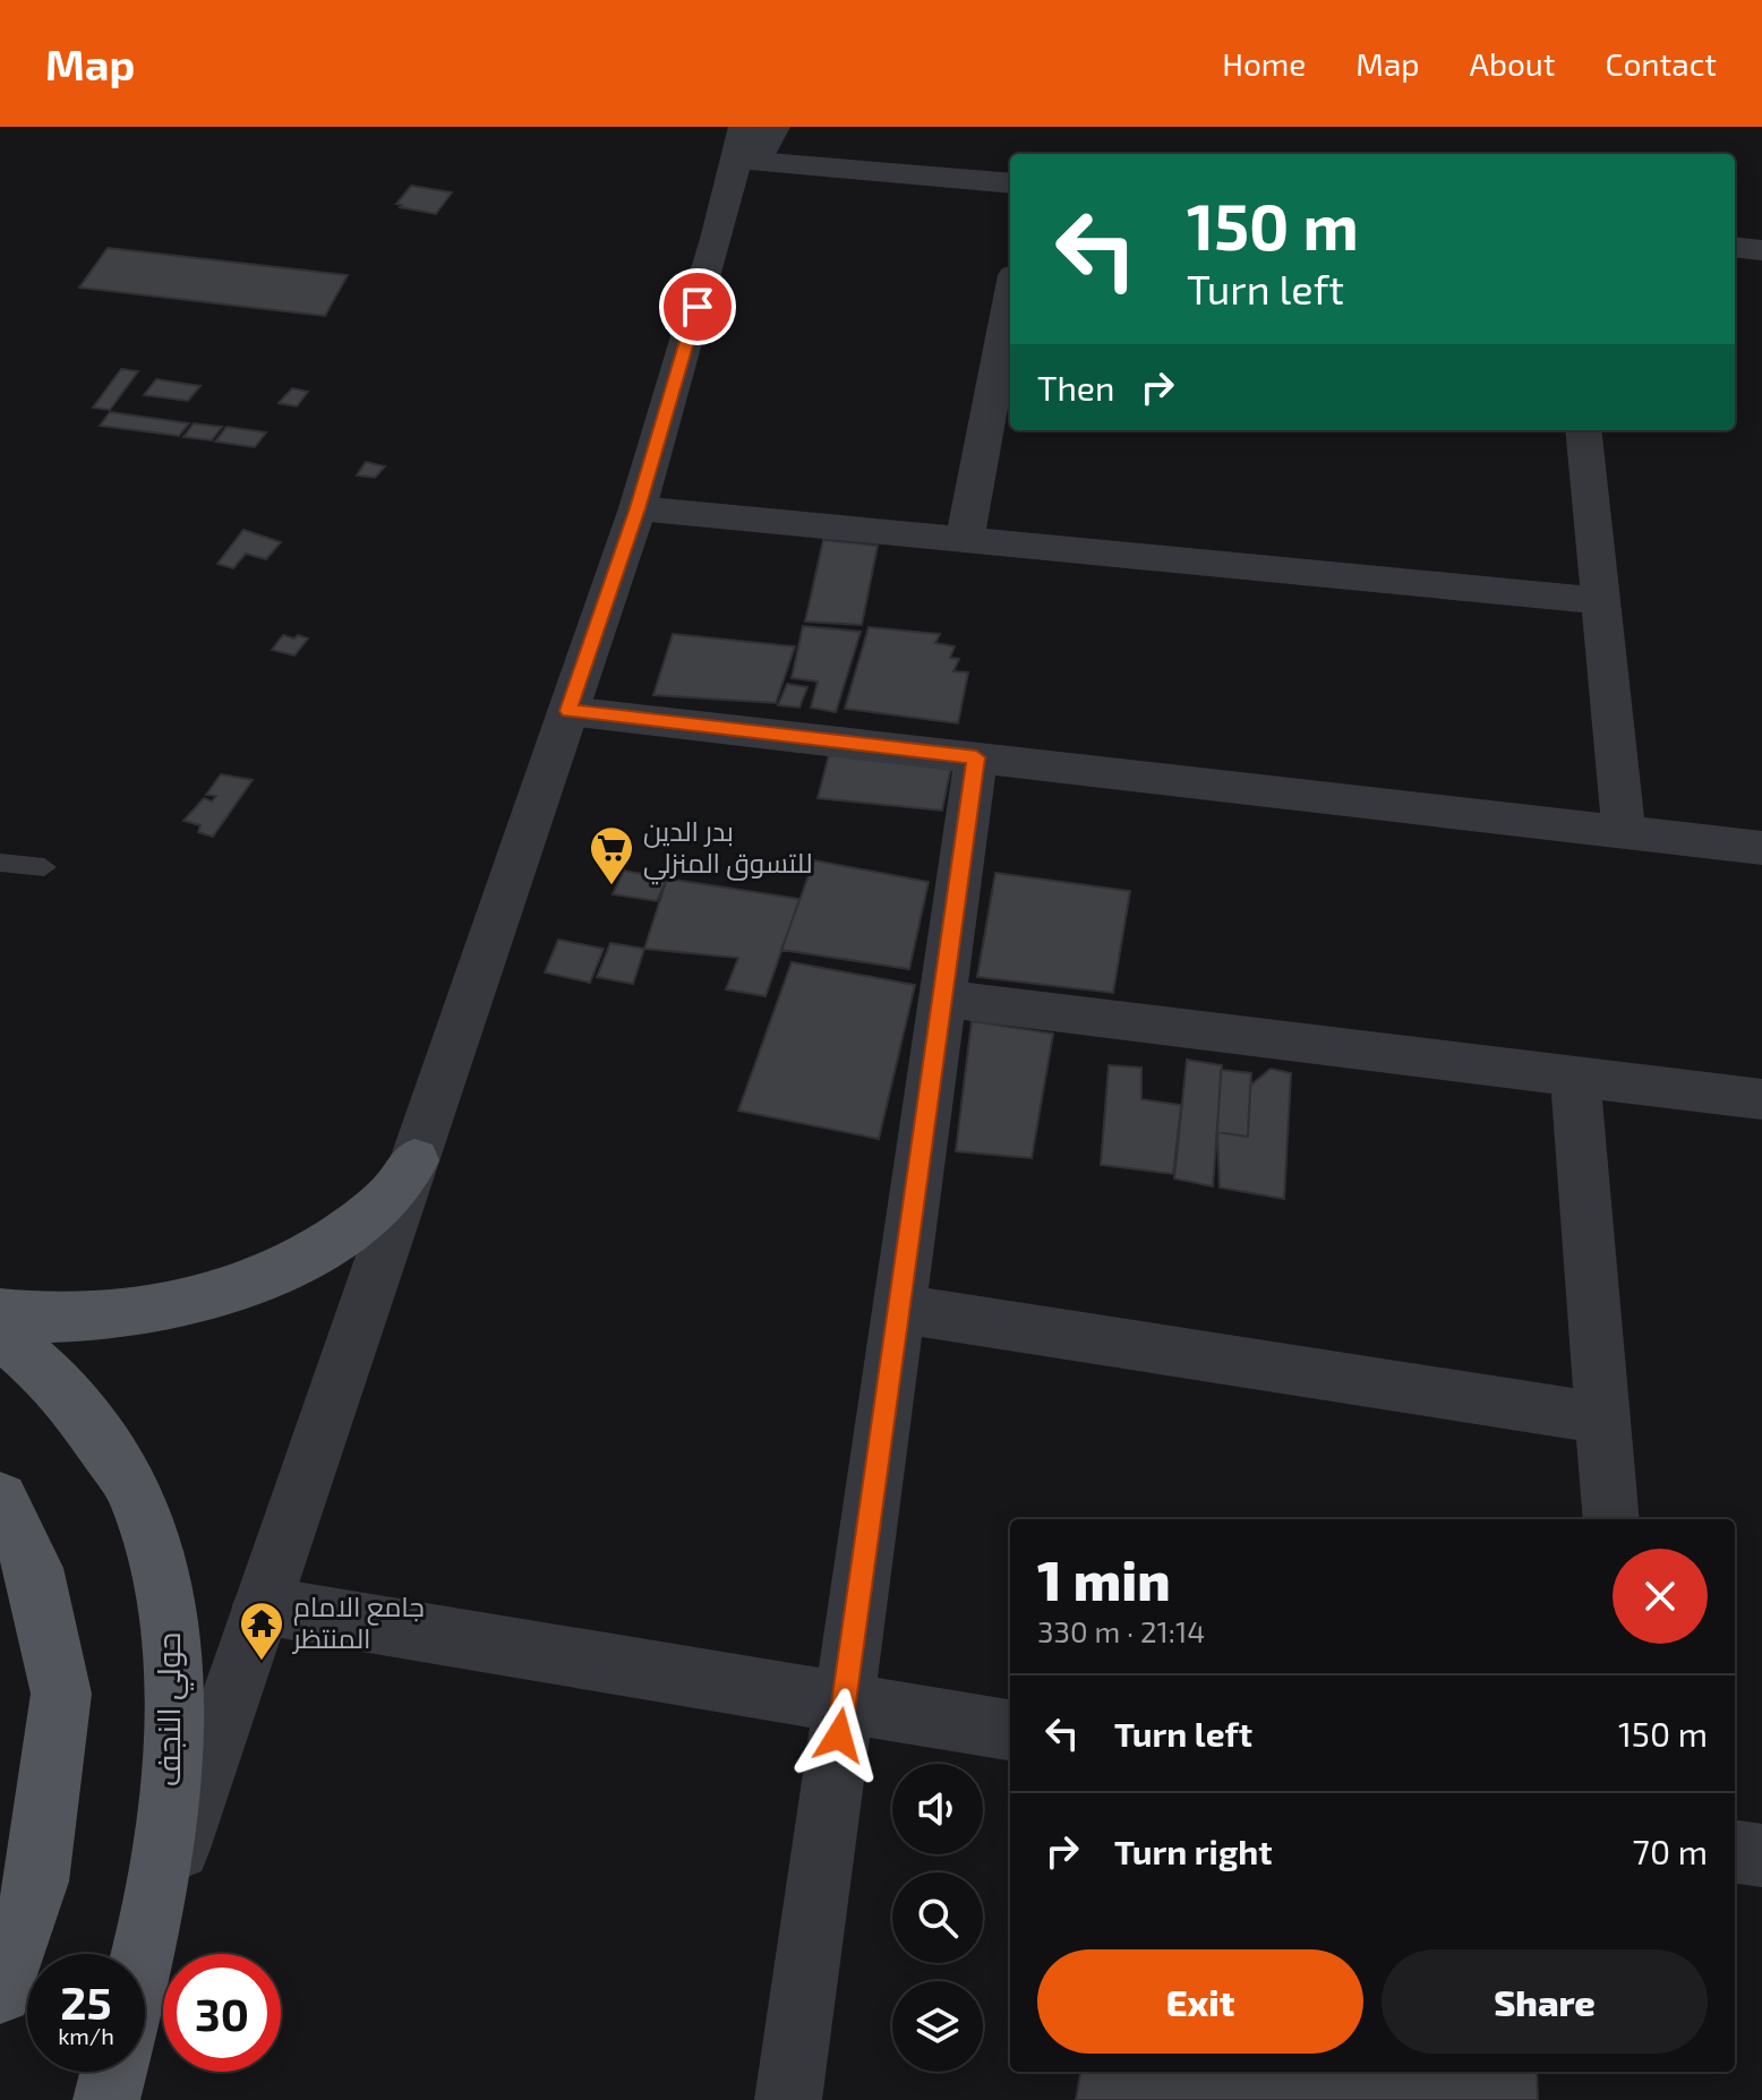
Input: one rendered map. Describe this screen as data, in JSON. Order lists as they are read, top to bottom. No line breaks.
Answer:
{"streets":{"main road":["حولي النجف"]},"places":{"supermarket":["بدر الدين للتسوق المنزلي"],"temple":["جامع الامام المنتظر"]},"page":{"header":"Map","nav":["Home","Map","About","Contact"],"turn":["150 m","Turn left"],"then":"Then","heading":["1 min","330 m · 21:14"],"list":[{"name":"Turn left","value":"150 m"},{"name":"Turn right","value":"70 m"}],"buttons":["Exit","Share"],"speed":"25 km/h","limit":"30"}}
